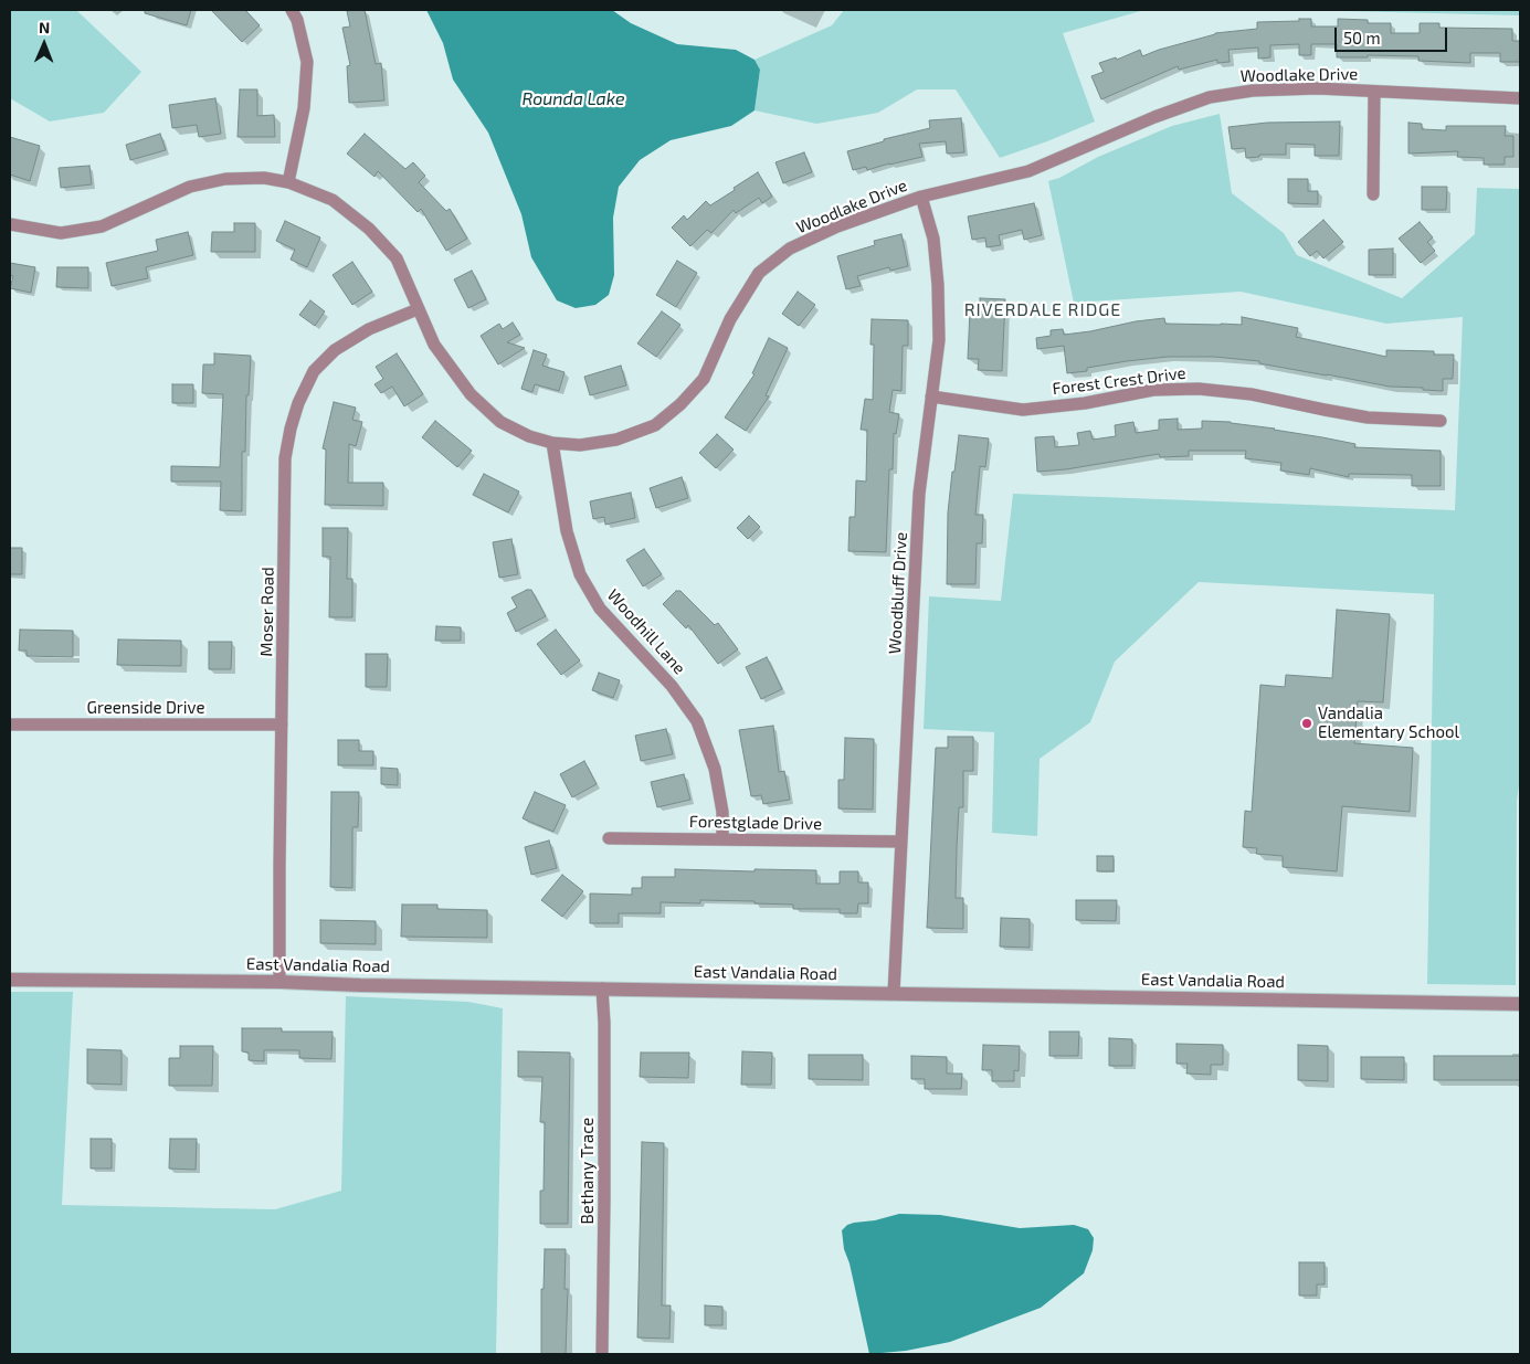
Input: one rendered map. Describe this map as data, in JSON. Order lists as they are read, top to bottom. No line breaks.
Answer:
{"streets":{"street":["Woodlake Drive","Forest Crest Drive","Woodbluff Drive","Moser Road","Woodhill Lane","Greenside Drive","Forestglade Drive","East Vandalia Road","Bethany Trace"]},"crossings":[["Woodlake Drive","Woodbluff Drive"],["Woodlake Drive","Moser Road"],["Woodlake Drive","Woodhill Lane"],["Forest Crest Drive","Woodbluff Drive"],["Woodbluff Drive","Forestglade Drive"],["Woodbluff Drive","East Vandalia Road"],["Moser Road","Greenside Drive"],["Moser Road","East Vandalia Road"],["Woodhill Lane","Forestglade Drive"],["East Vandalia Road","Bethany Trace"]],"districts":["RIVERDALE RIDGE"],"water":["Rounda Lake"],"places":["Vandalia Elementary School"],"scale_bar":"50 m","north":"top"}
